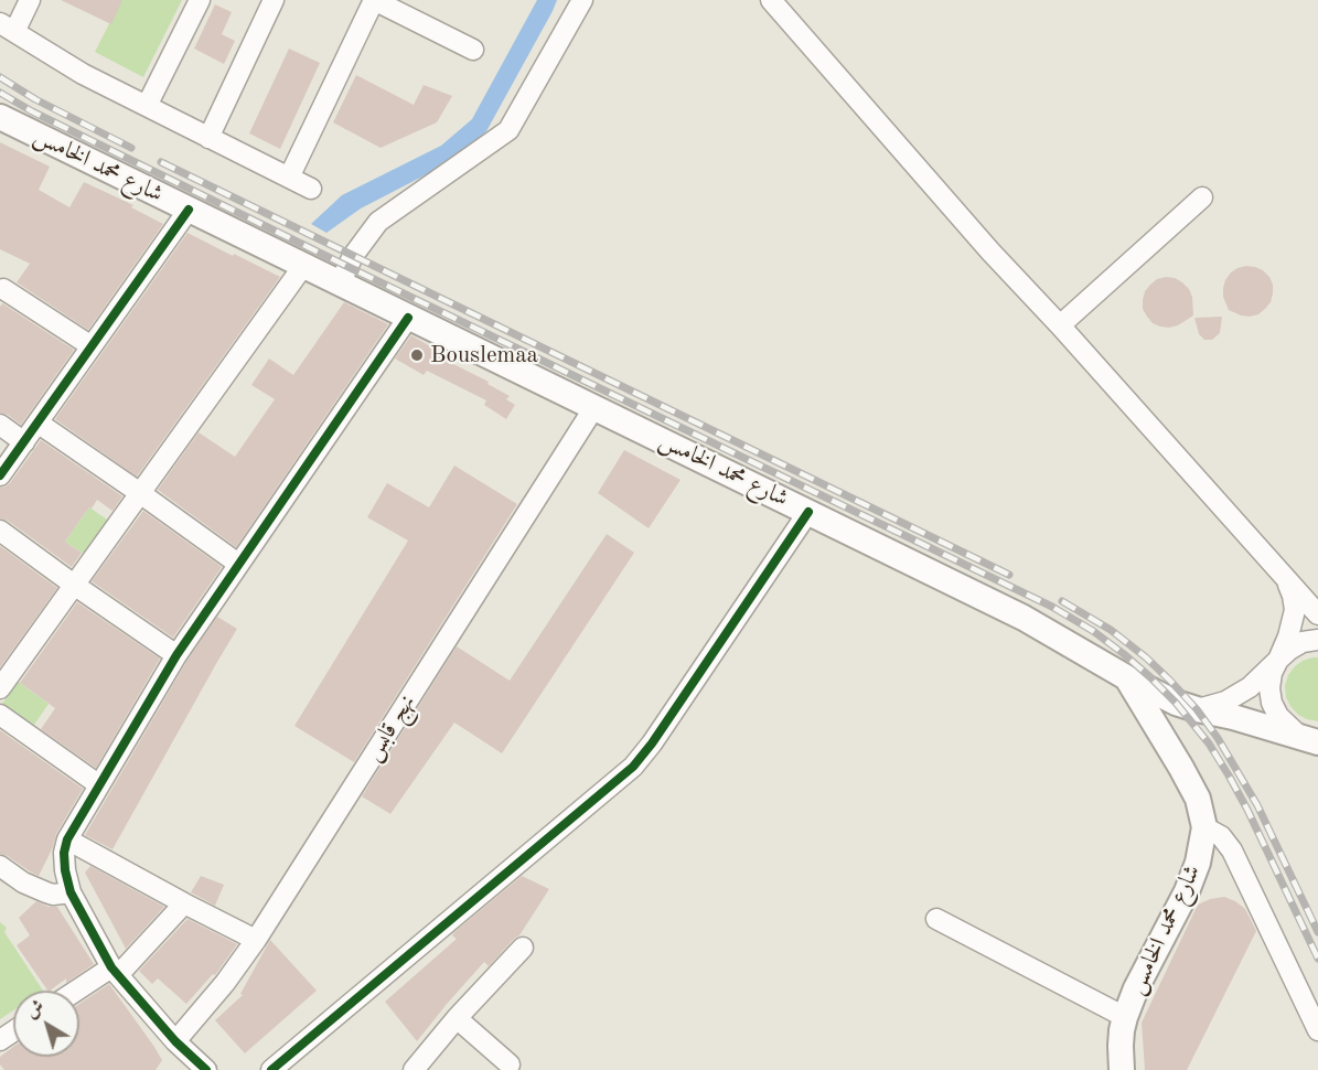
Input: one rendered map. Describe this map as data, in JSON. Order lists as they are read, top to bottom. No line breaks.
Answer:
{"streets":{"main road":["شارع محمد الخامس"],"street":["نهج قابس"]},"crossings":[["شارع محمد الخامس","نهج قابس"]],"places":["Bouslemaa"],"north":"top left"}
